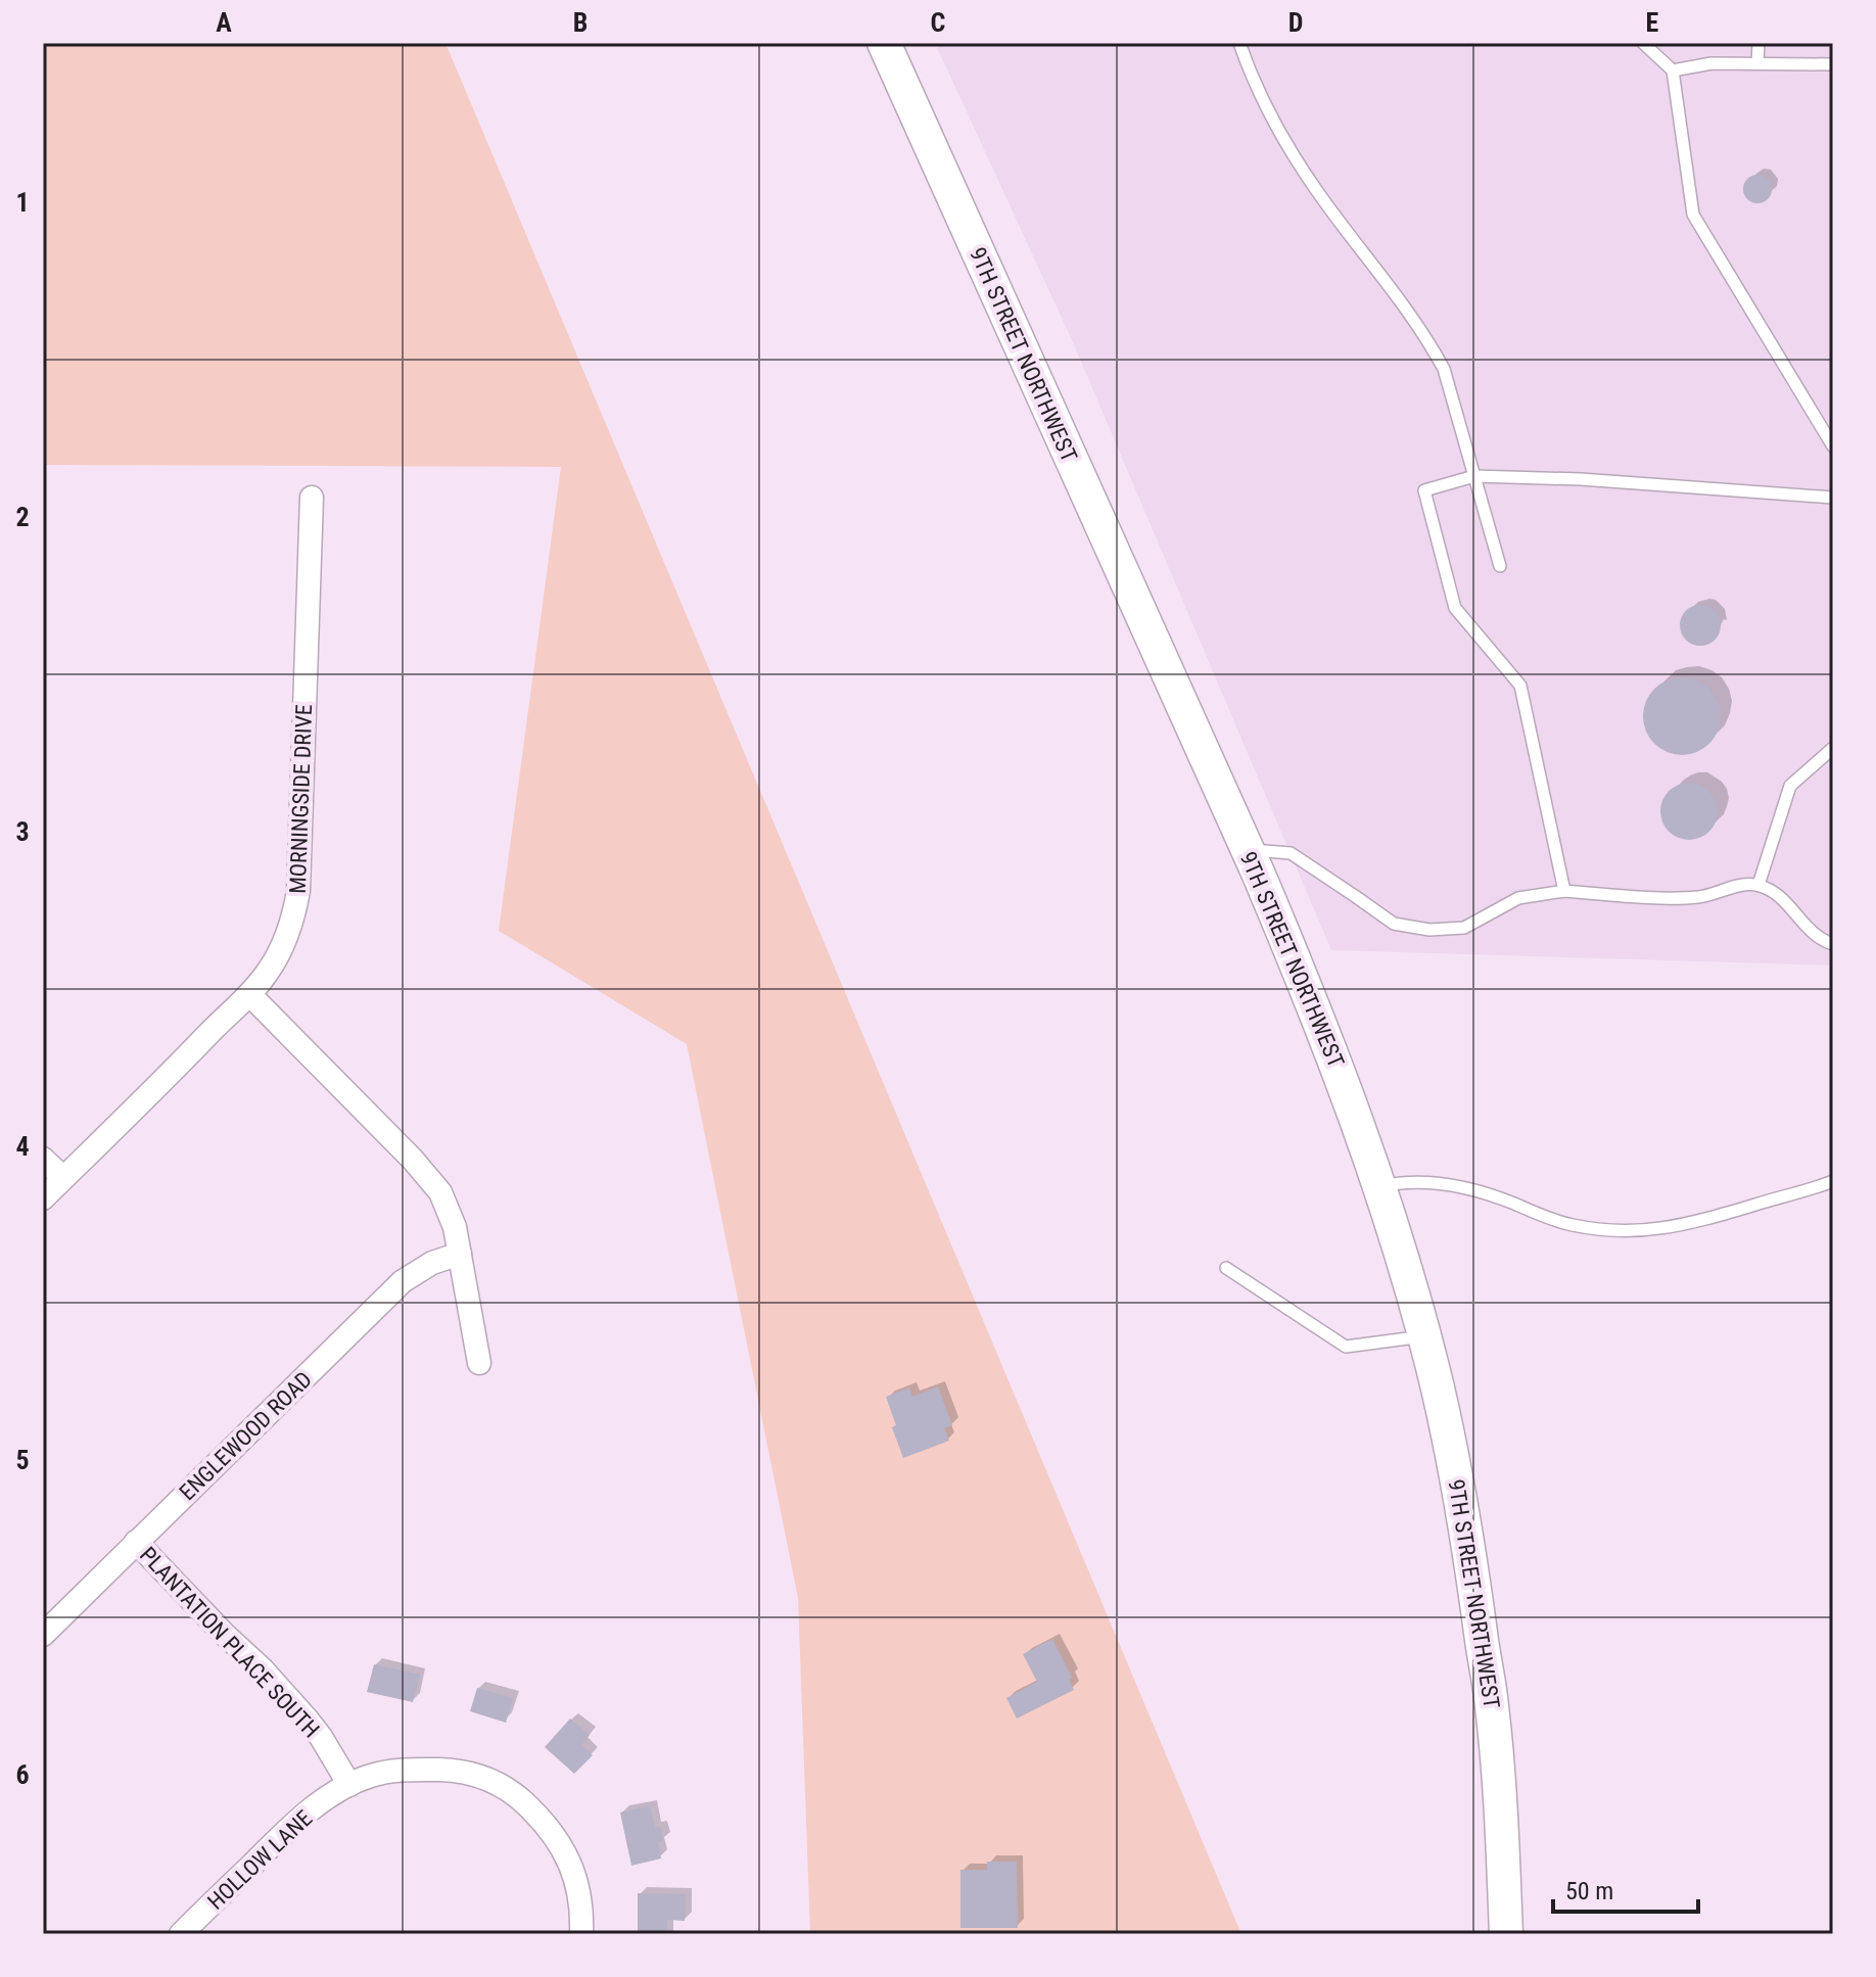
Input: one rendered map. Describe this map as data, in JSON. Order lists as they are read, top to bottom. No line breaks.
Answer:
{"streets":{"street":["9TH STREET NORTHWEST","MORNINGSIDE DRIVE","ENGLEWOOD ROAD","PLANTATION PLACE SOUTH","HOLLOW LANE"]},"crossings":[["ENGLEWOOD ROAD","PLANTATION PLACE SOUTH"],["PLANTATION PLACE SOUTH","HOLLOW LANE"]],"scale_bar":"50 m","grid":{"columns":["A","B","C","D","E"],"rows":["1","2","3","4","5","6"]}}
